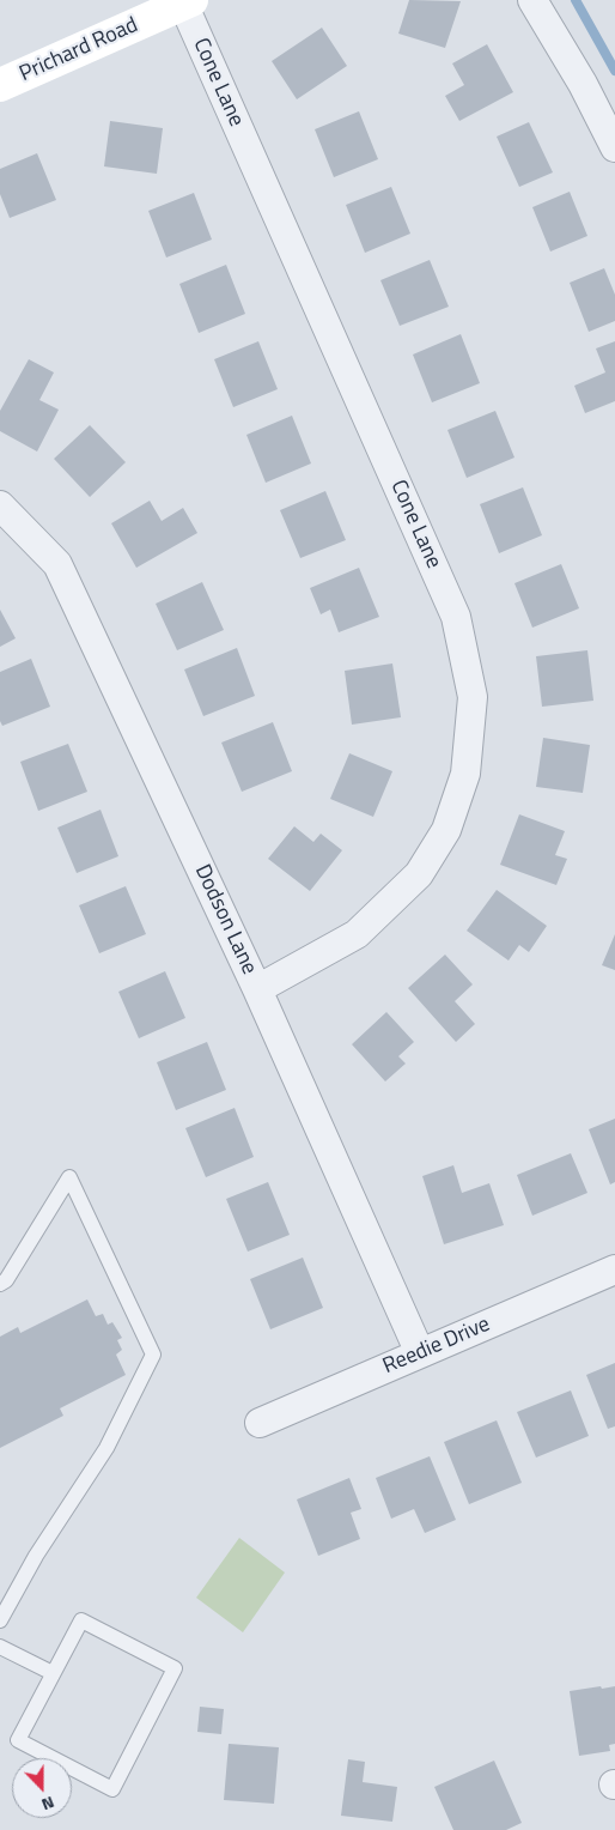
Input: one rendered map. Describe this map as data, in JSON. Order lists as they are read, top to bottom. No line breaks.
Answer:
{"streets":{"street":["Prichard Road","Cone Lane","Dodson Lane","Reedie Drive"]},"crossings":[["Prichard Road","Cone Lane"],["Cone Lane","Dodson Lane"],["Dodson Lane","Reedie Drive"]],"north":"bottom"}
